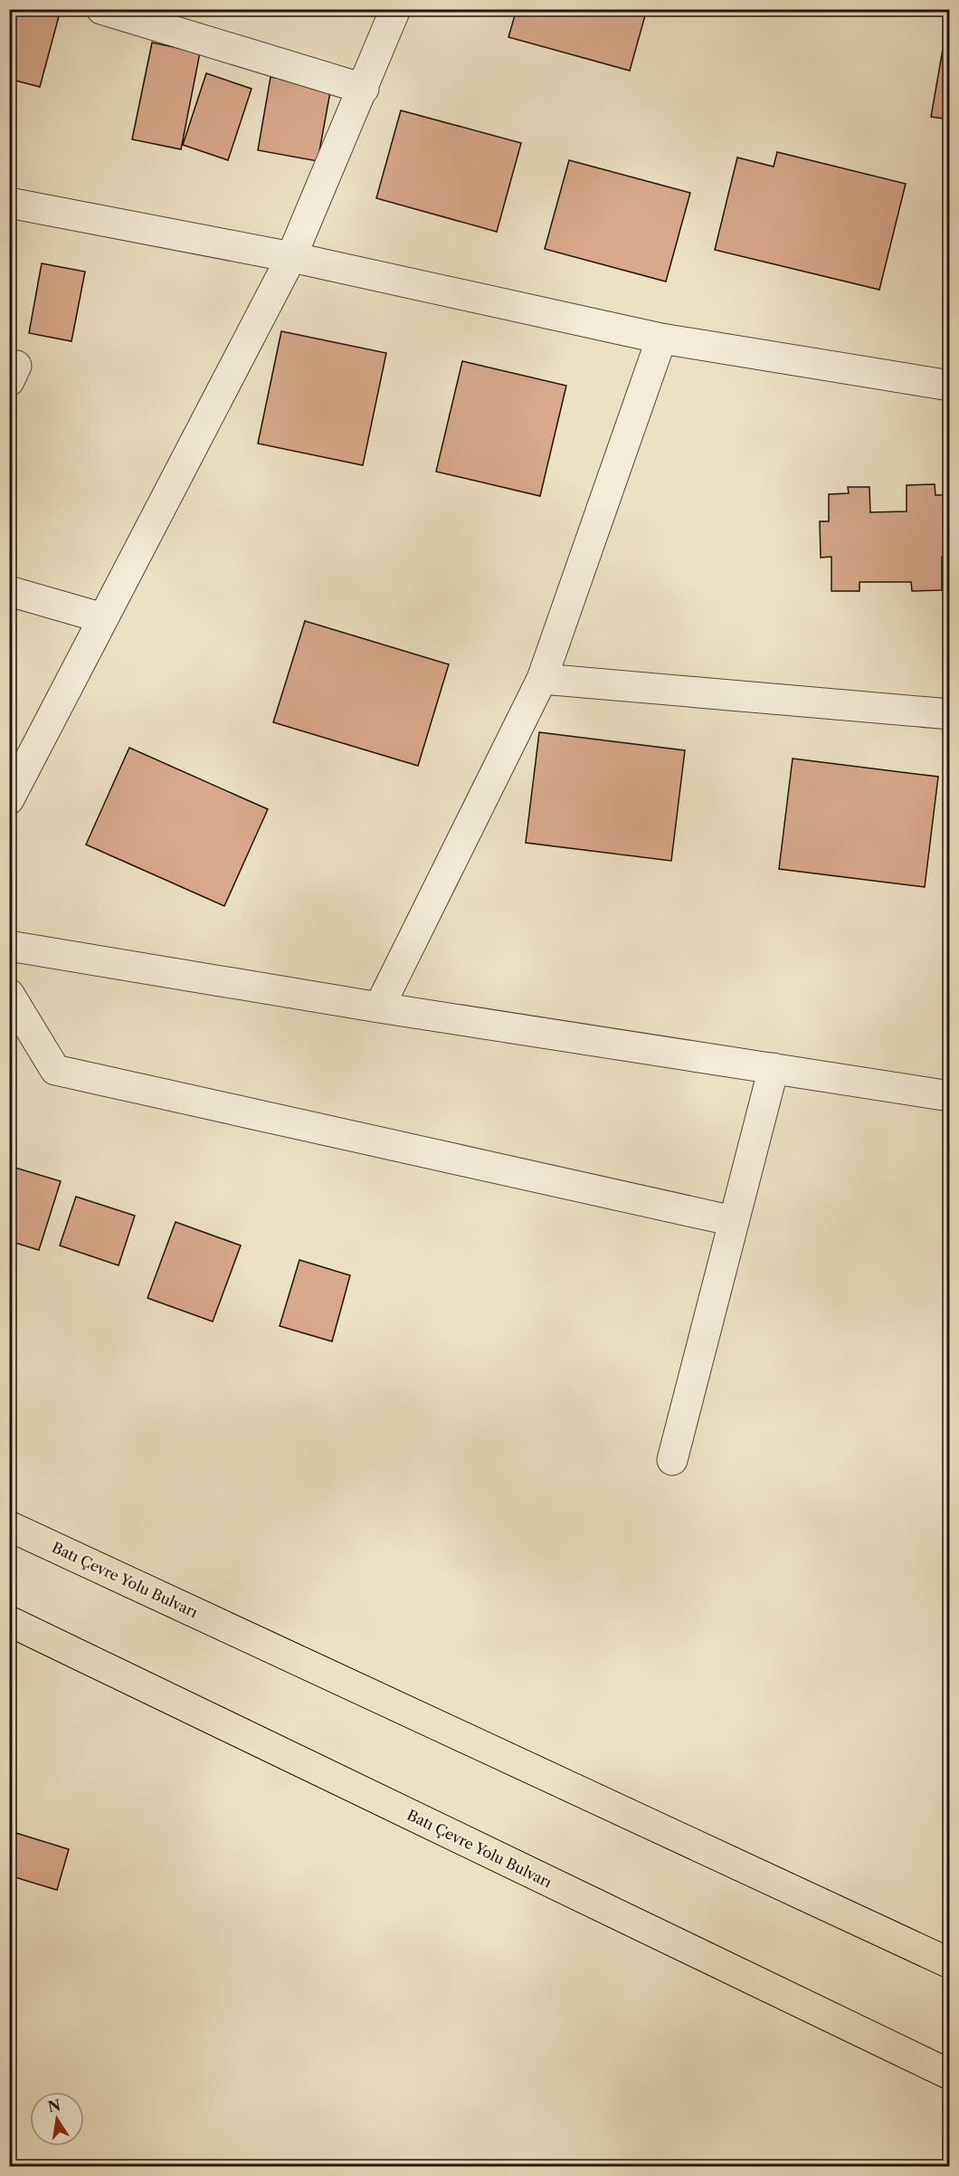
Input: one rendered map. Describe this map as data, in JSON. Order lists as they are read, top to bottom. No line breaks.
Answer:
{"streets":{"highway":["Batı Çevre Yolu Bulvarı"]},"north":"top"}
